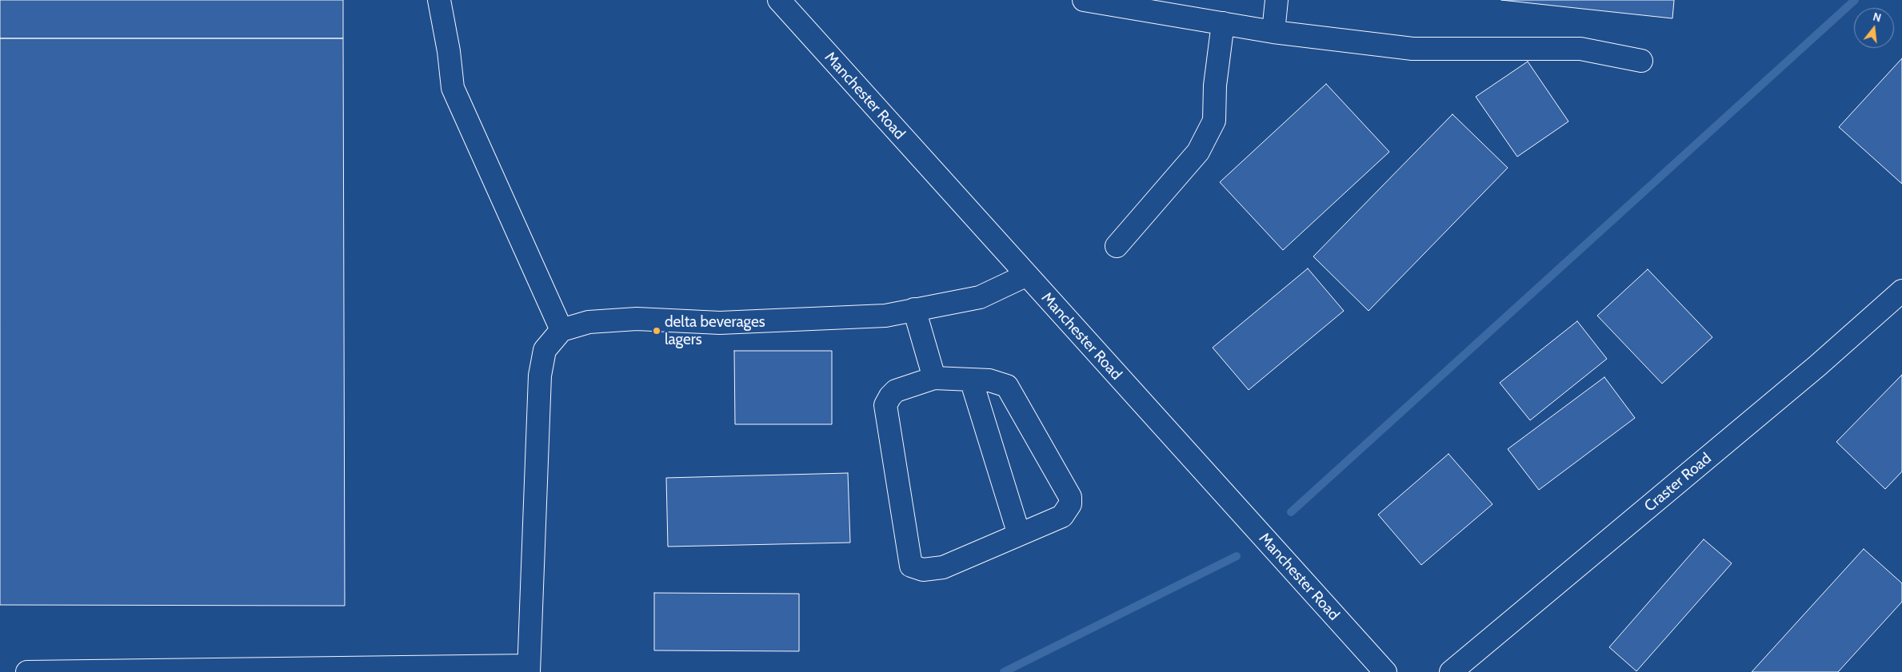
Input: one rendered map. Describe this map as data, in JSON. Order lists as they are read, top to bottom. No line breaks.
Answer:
{"streets":{"street":["Manchester Road","Craster Road"]},"places":["delta beverages lagers"],"north":"top"}
